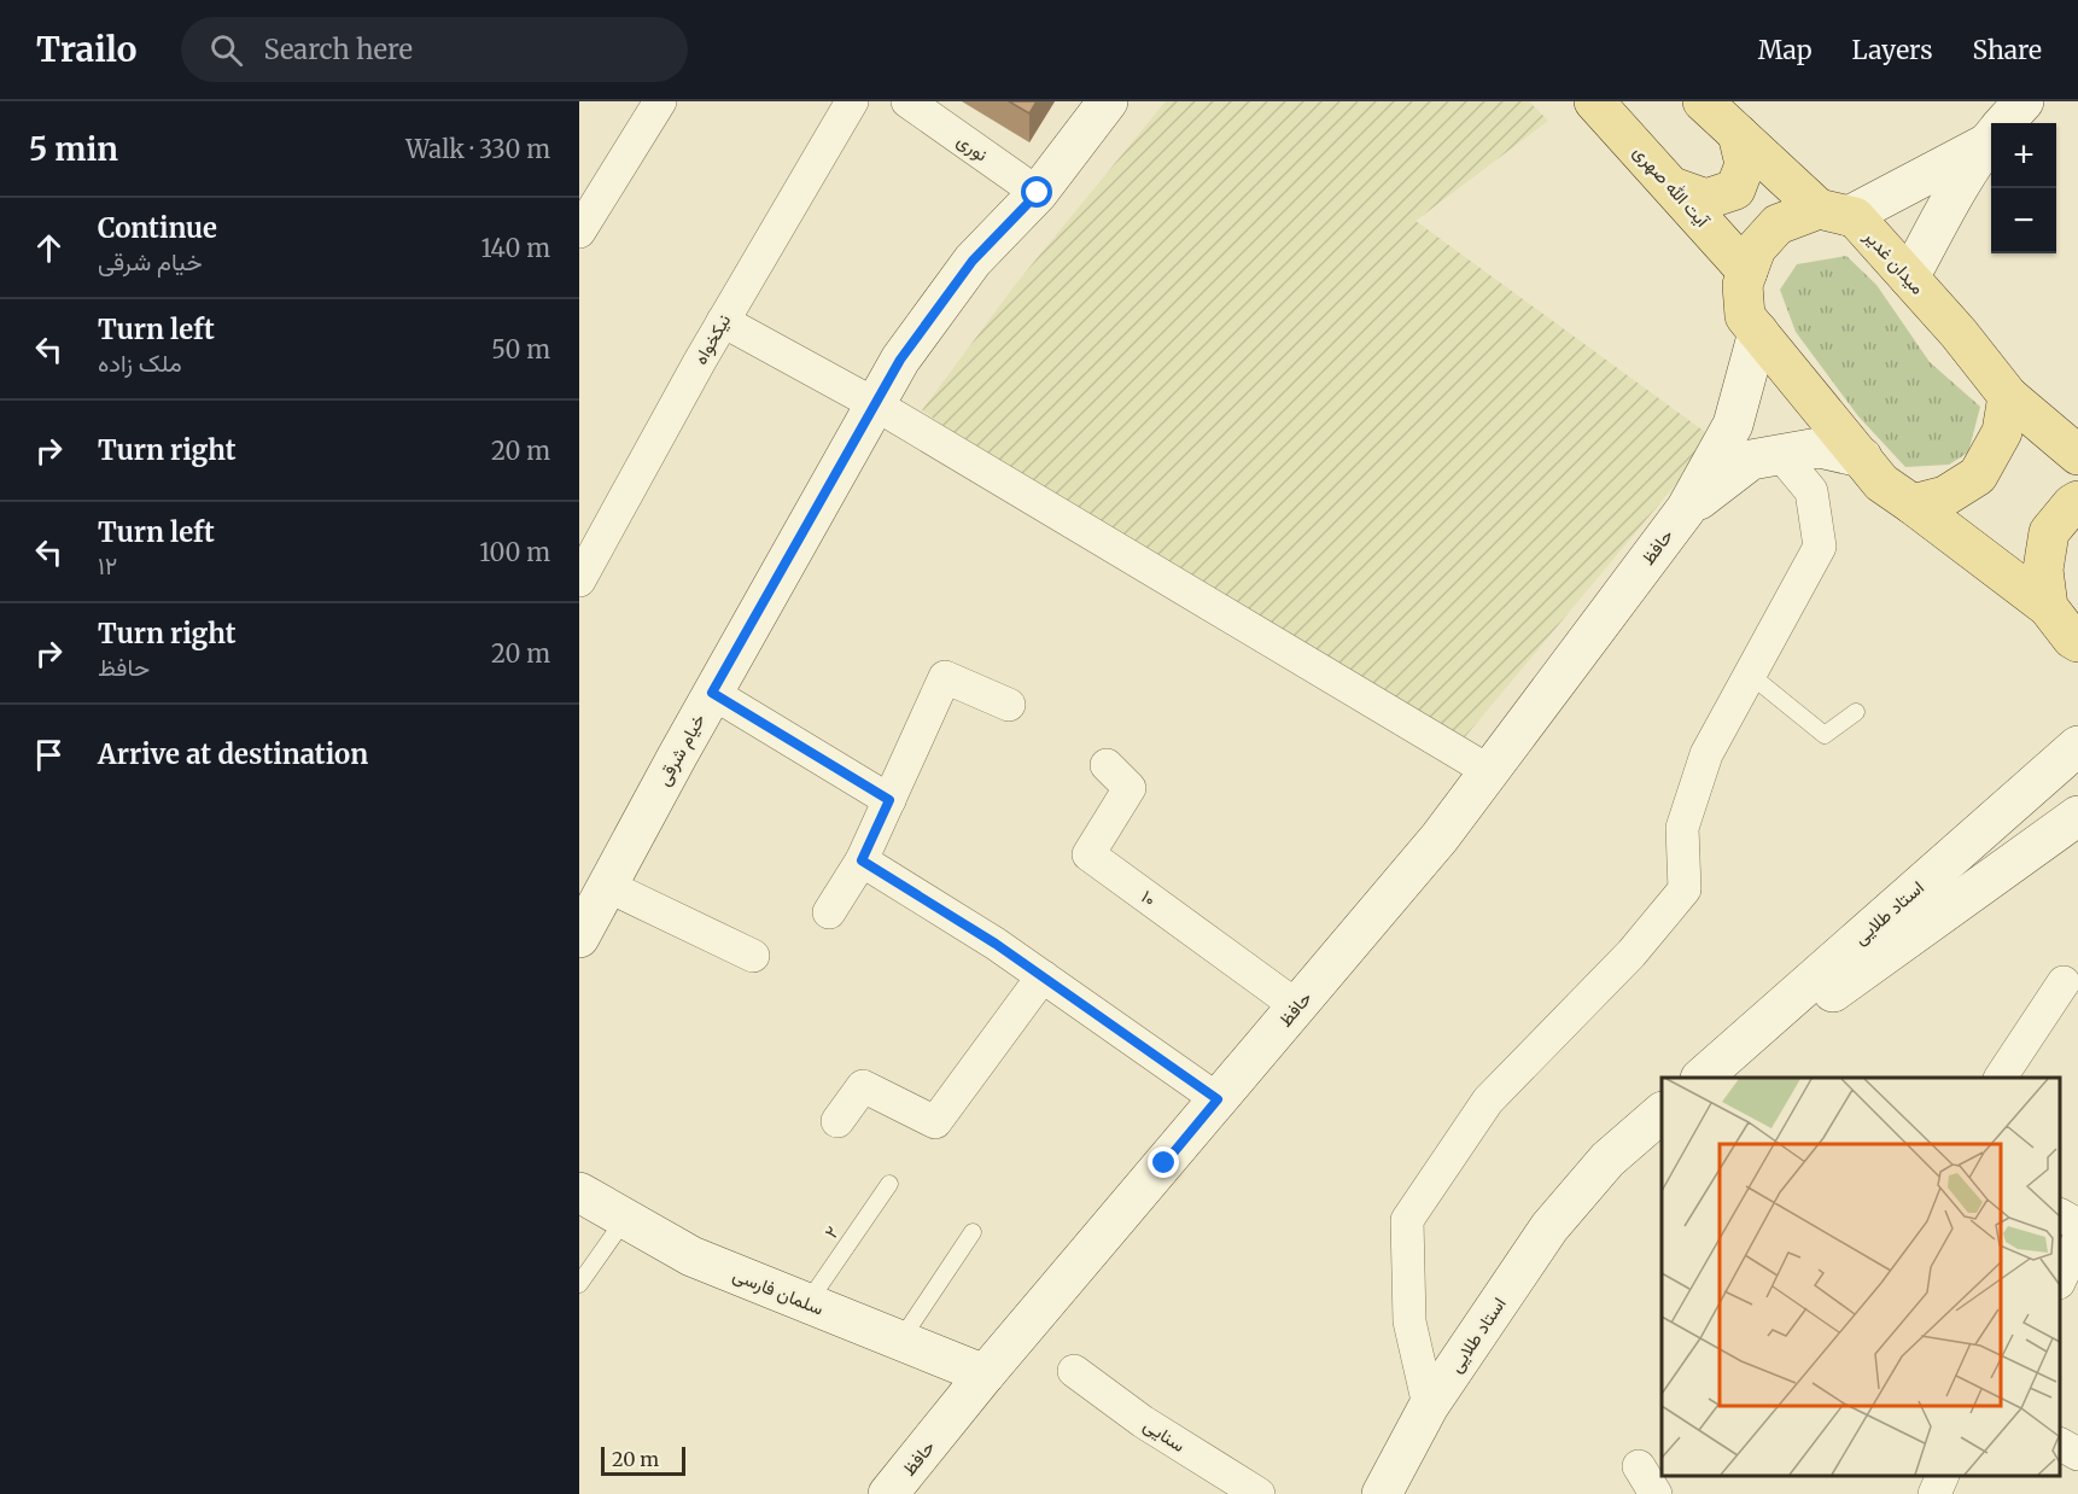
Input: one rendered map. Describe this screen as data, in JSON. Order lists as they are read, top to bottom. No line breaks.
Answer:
{"streets":{"main road":["آیت الله صهری","میدان غدیر"],"street":["نوری","نیکخواه","حافظ","خیام شرقی","۱۰","استاد طلایی","سلمان فارسی","سنایی"],"lane":["۲"]},"crossings":[["نوری","خیام شرقی"],["حافظ","۱۰"],["حافظ","سلمان فارسی"],["۲","سلمان فارسی"]],"scale_bar":"20 m","page":{"header":"Trailo","search":"Search here","nav":["Map","Layers","Share"],"heading":["5 min","Walk · 330 m"],"map_buttons":["+","−"],"list":[["Continue","خیام شرقی","140 m"],["Turn left","ملک زاده","50 m"],["Turn right","20 m"],["Turn left","۱۲","100 m"],["Turn right","حافظ","20 m"],"Arrive at destination"],"scale":"20 m"}}
